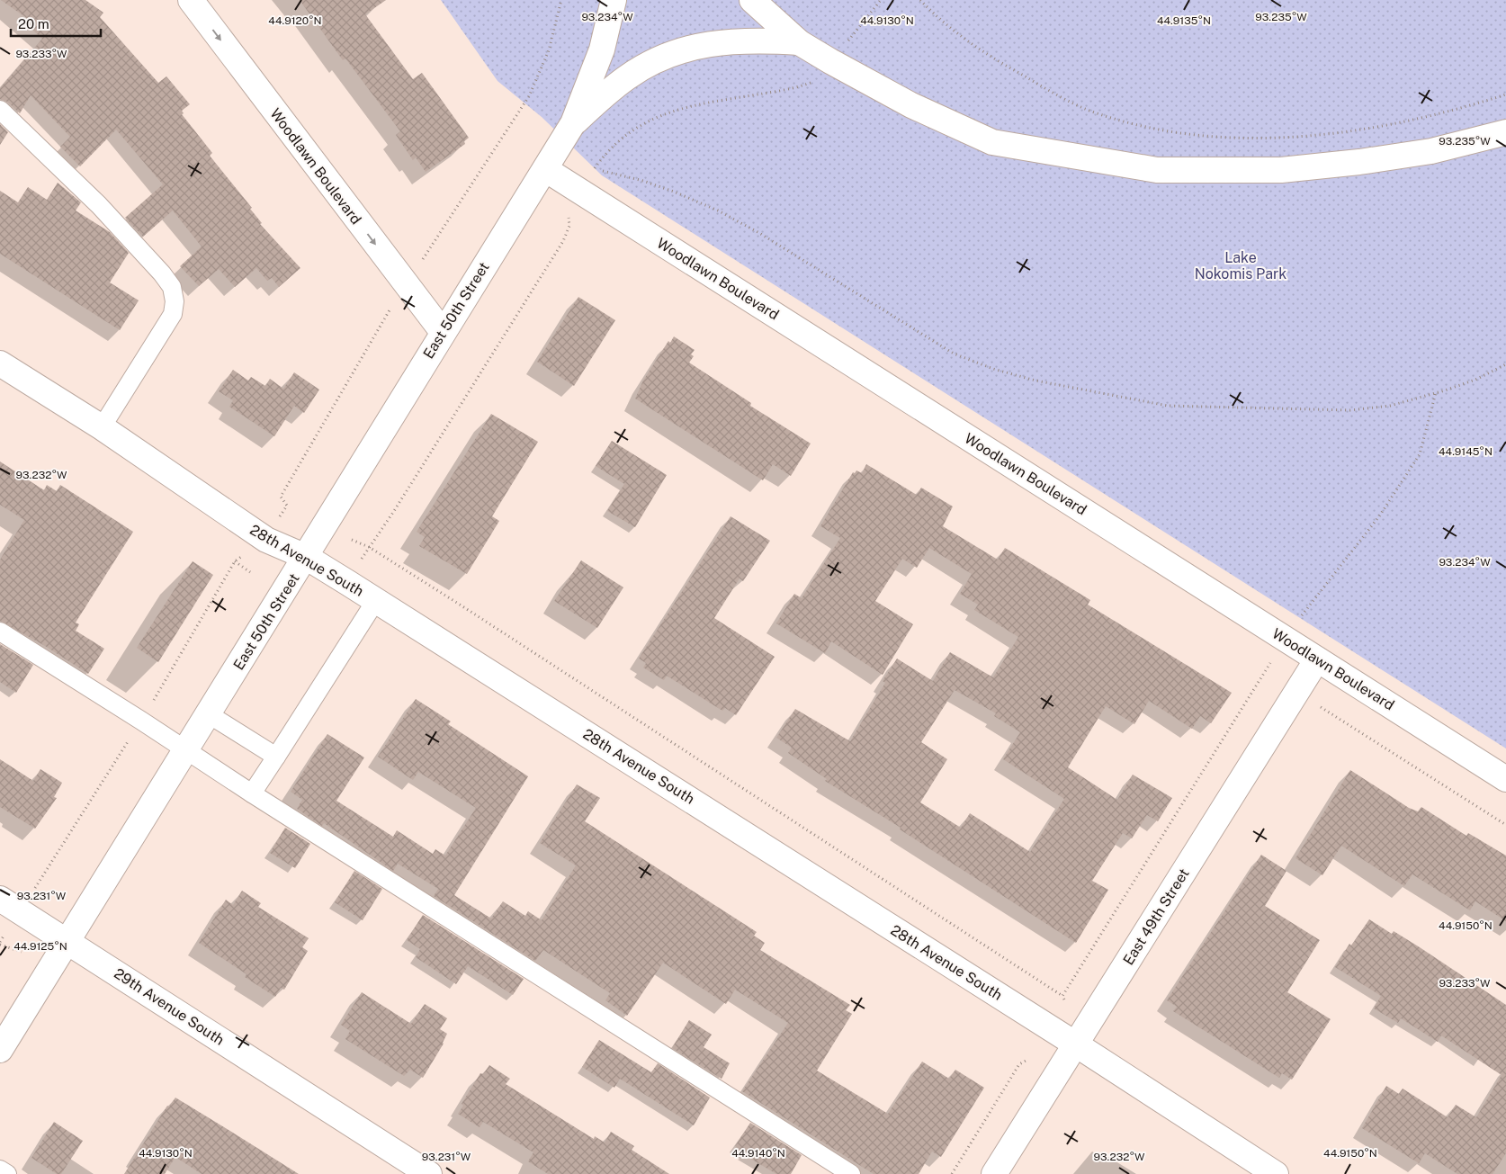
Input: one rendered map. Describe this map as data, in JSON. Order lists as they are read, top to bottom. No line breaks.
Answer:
{"streets":{"street":["Woodlawn Boulevard","East 50th Street","28th Avenue South","East 49th Street","29th Avenue South"]},"crossings":[["Woodlawn Boulevard","East 50th Street"],["Woodlawn Boulevard","East 49th Street"],["East 50th Street","28th Avenue South"],["East 50th Street","29th Avenue South"],["28th Avenue South","East 49th Street"]],"parks":["Lake Nokomis Park"],"scale_bar":"20 m","coordinates":["93.234°W","93.235°W","44.9120°N","44.9130°N","44.9135°N","93.233°W","44.9145°N","93.232°W","93.231°W","44.9150°N","44.9125°N","44.9140°N"]}
